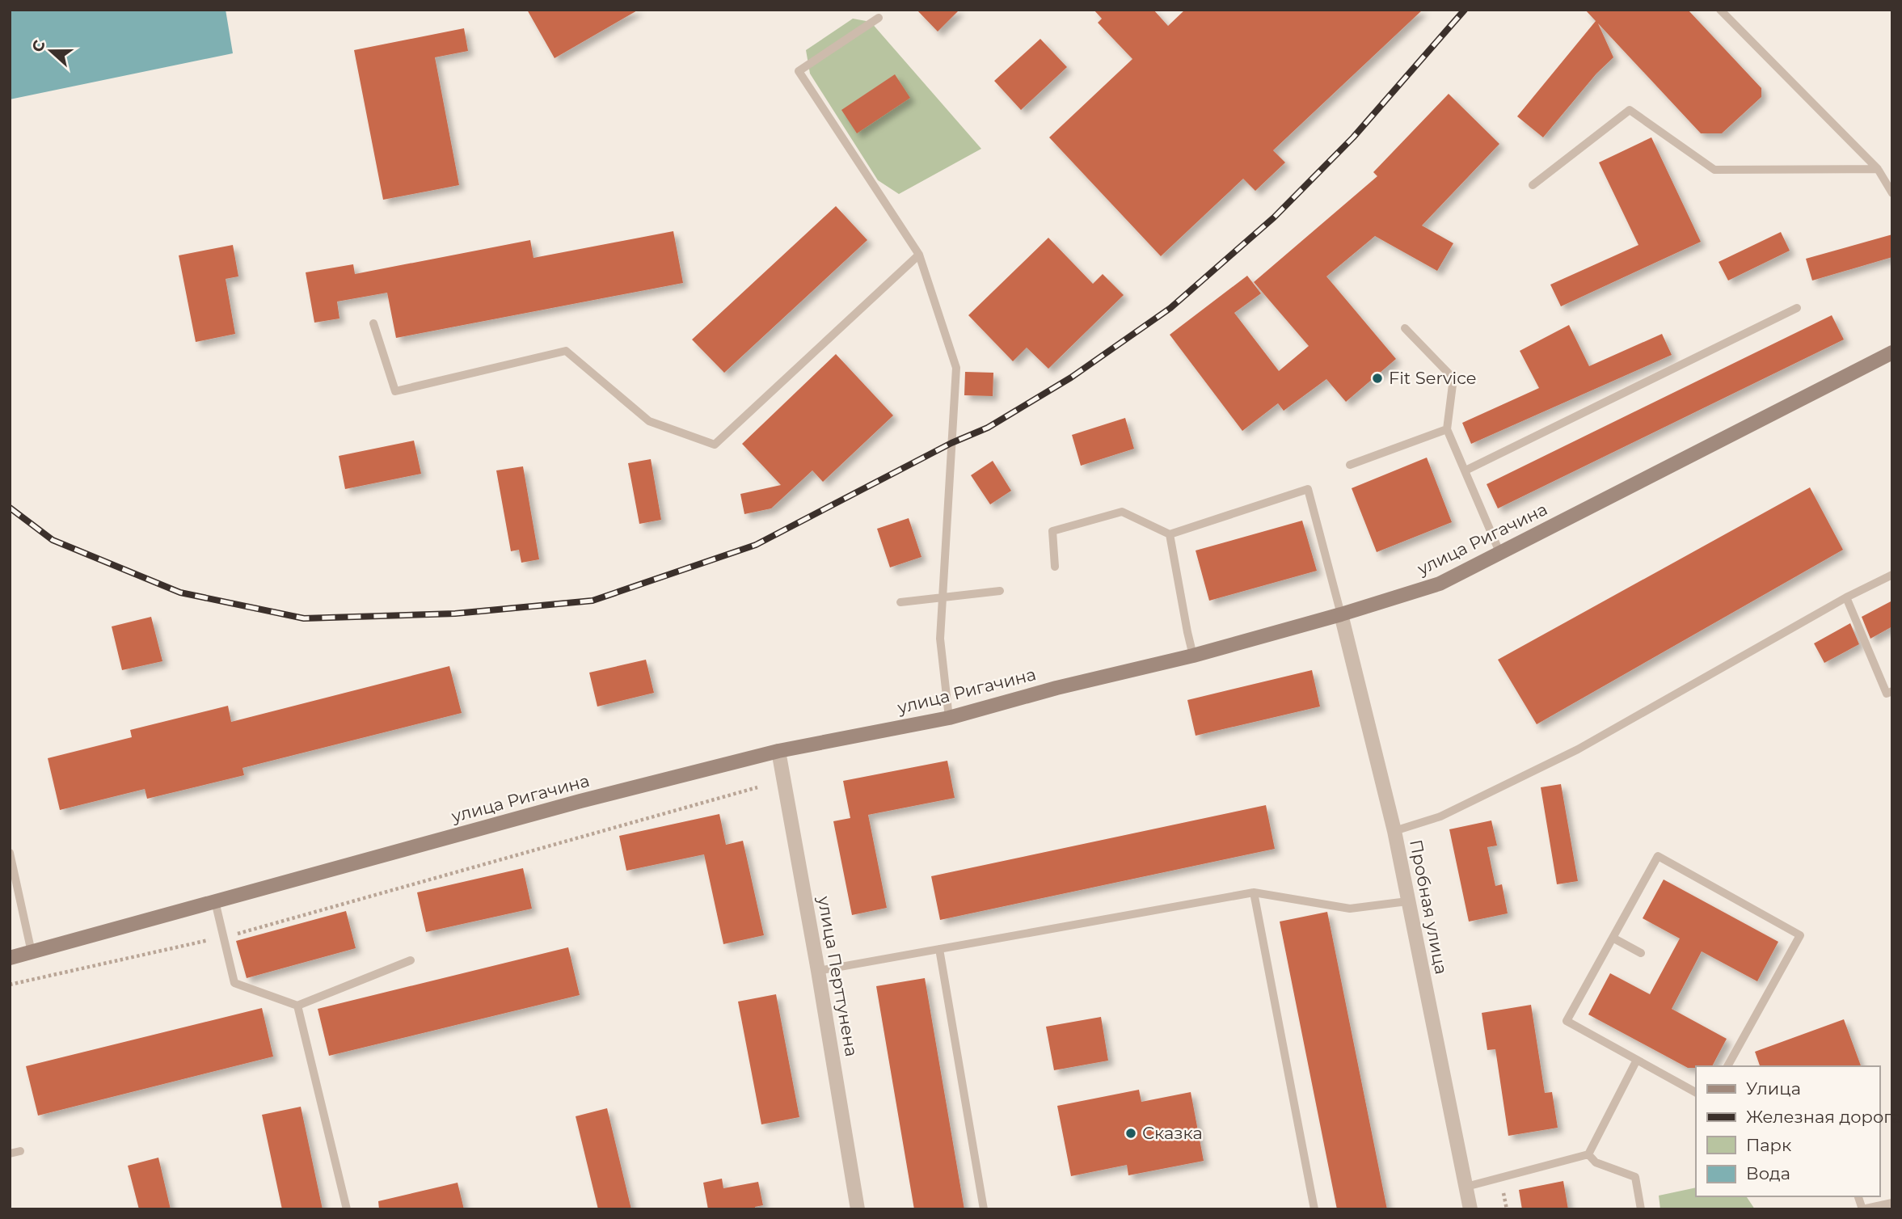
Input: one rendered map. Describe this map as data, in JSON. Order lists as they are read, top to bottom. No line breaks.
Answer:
{"streets":{"main road":["улица Ригачина"],"street":["Пробная улица","улица Перттунена"]},"crossings":[["улица Ригачина","Пробная улица"],["улица Ригачина","улица Перттунена"]],"places":["Fit Service","Сказка"],"legend":["Улица","Железная дорога","Парк","Вода"],"north":"left"}
